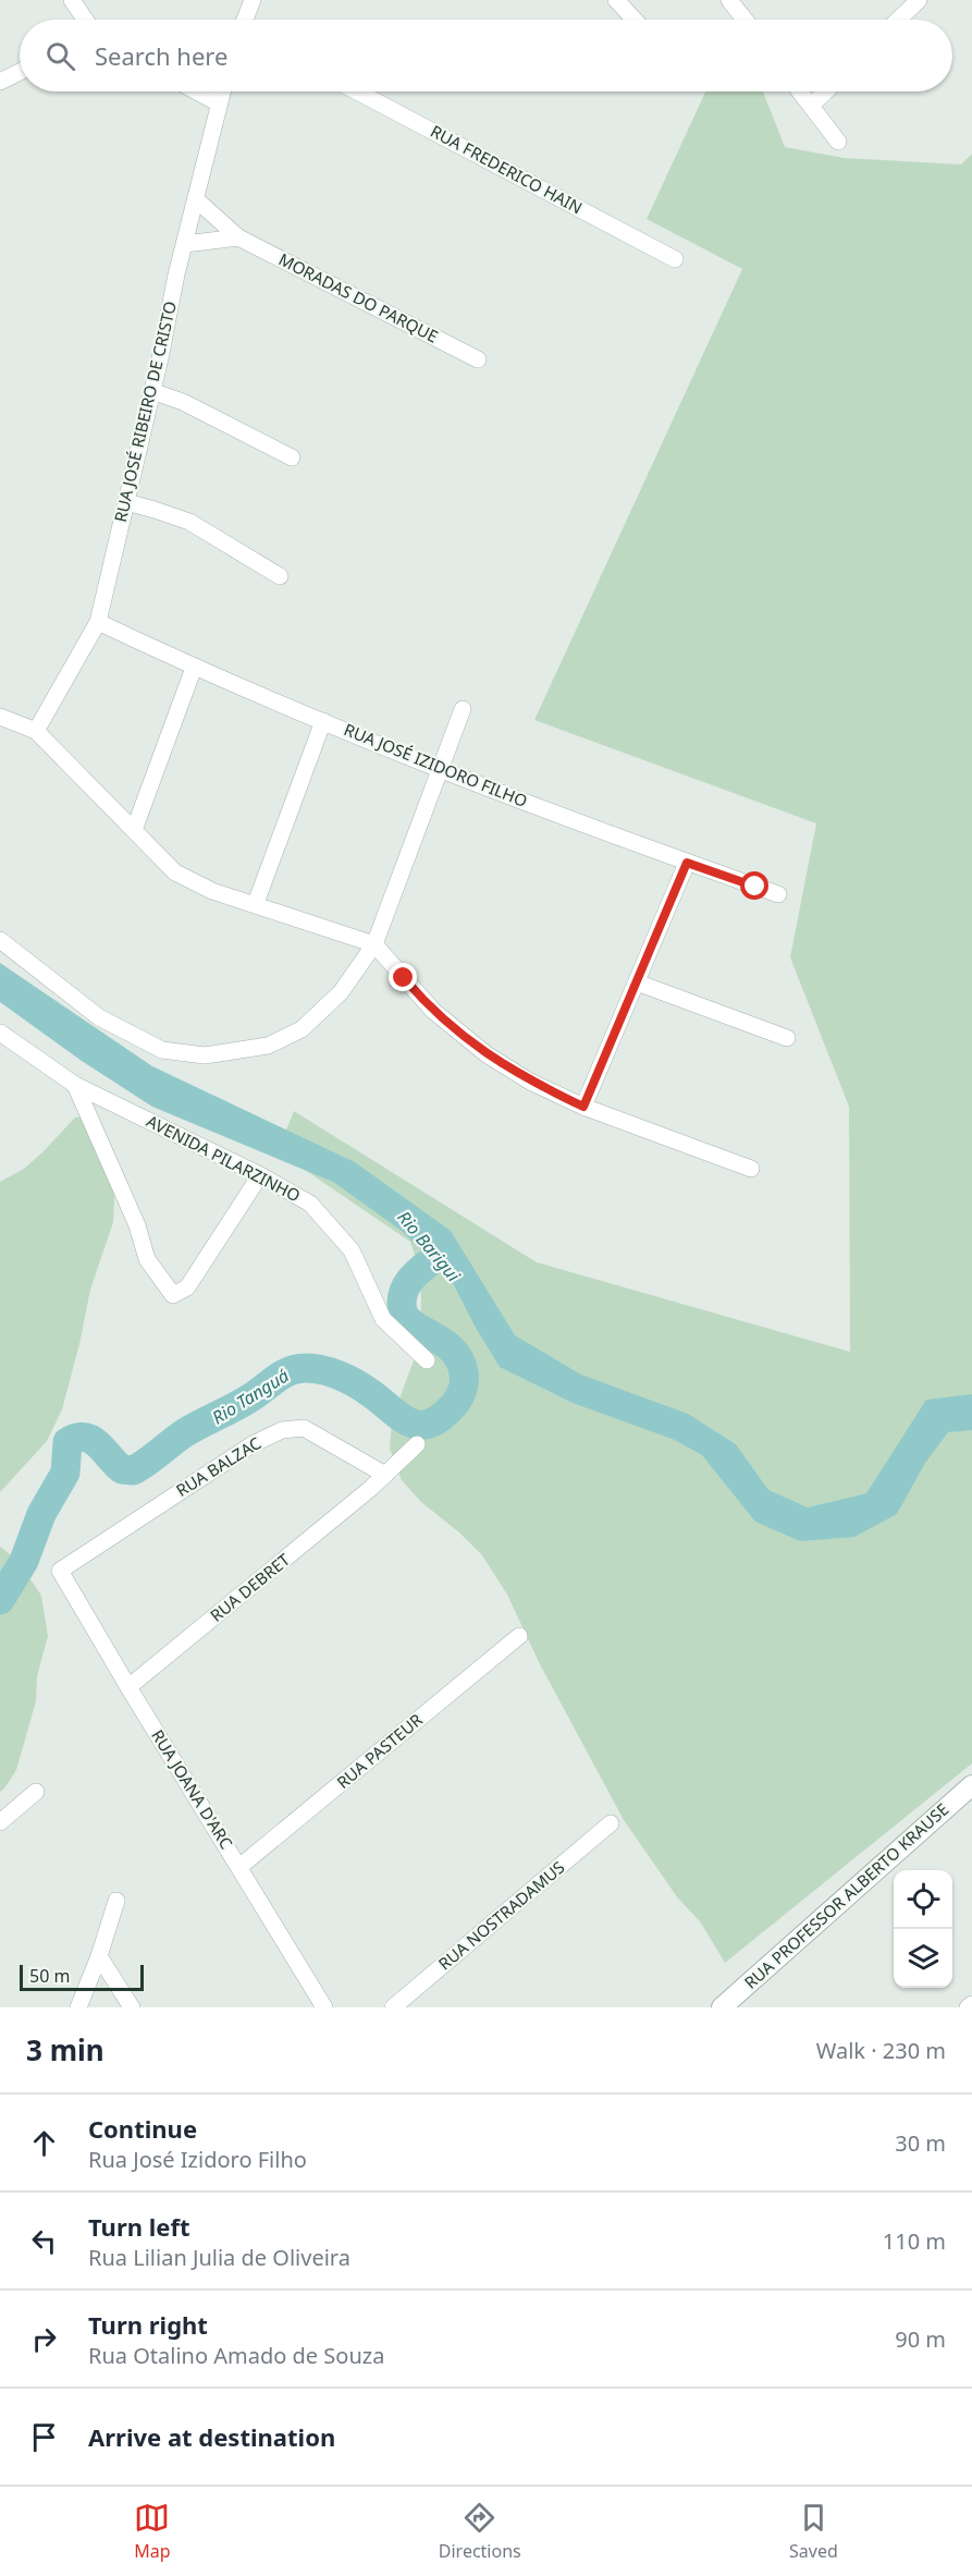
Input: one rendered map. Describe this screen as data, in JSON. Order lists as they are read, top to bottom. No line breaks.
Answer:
{"streets":{"street":["RUA FREDERICO HAIN","MORADAS DO PARQUE","RUA JOSÉ RIBEIRO DE CRISTO","RUA JOSÉ IZIDORO FILHO","AVENIDA PILARZINHO","RUA BALZAC","RUA DEBRET","RUA PASTEUR","RUA JOANA D'ARC","RUA PROFESSOR ALBERTO KRAUSE","RUA NOSTRADAMUS"]},"crossings":[["MORADAS DO PARQUE","RUA JOSÉ RIBEIRO DE CRISTO"],["RUA JOSÉ RIBEIRO DE CRISTO","RUA JOSÉ IZIDORO FILHO"],["RUA BALZAC","RUA DEBRET"],["RUA BALZAC","RUA JOANA D'ARC"],["RUA DEBRET","RUA JOANA D'ARC"],["RUA PASTEUR","RUA JOANA D'ARC"]],"water":["Rio Barigui","Rio Tanguá"],"scale_bar":"50 m","page":{"search":"Search here","scale":"50 m","heading":["3 min","Walk · 230 m"],"list":[["Continue","Rua José Izidoro Filho","30 m"],["Turn left","Rua Lilian Julia de Oliveira","110 m"],["Turn right","Rua Otalino Amado de Souza","90 m"],"Arrive at destination"],"nav":["Map","Directions","Saved"]}}
